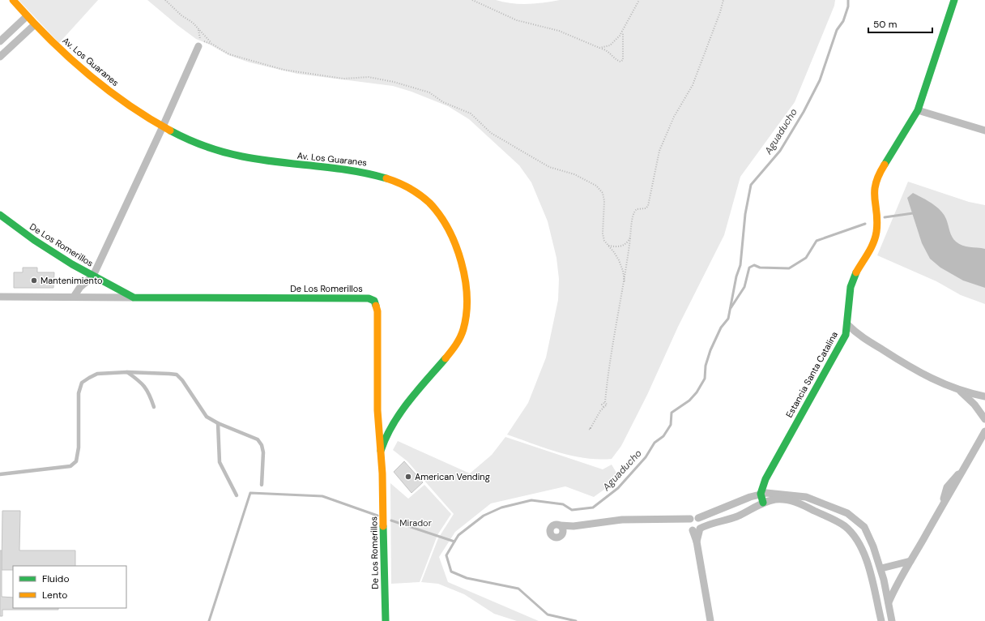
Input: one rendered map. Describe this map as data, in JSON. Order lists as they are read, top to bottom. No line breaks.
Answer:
{"streets":{"street":["Av. Los Guaranes","De Los Romerillos","Estancia Santa Catalina"]},"crossings":[["Av. Los Guaranes","De Los Romerillos"]],"water":["Aguaducho"],"parks":["Mirador"],"places":["Mantenimiento","American Vending"],"legend":["Fluido","Lento"],"scale_bar":"50 m"}
